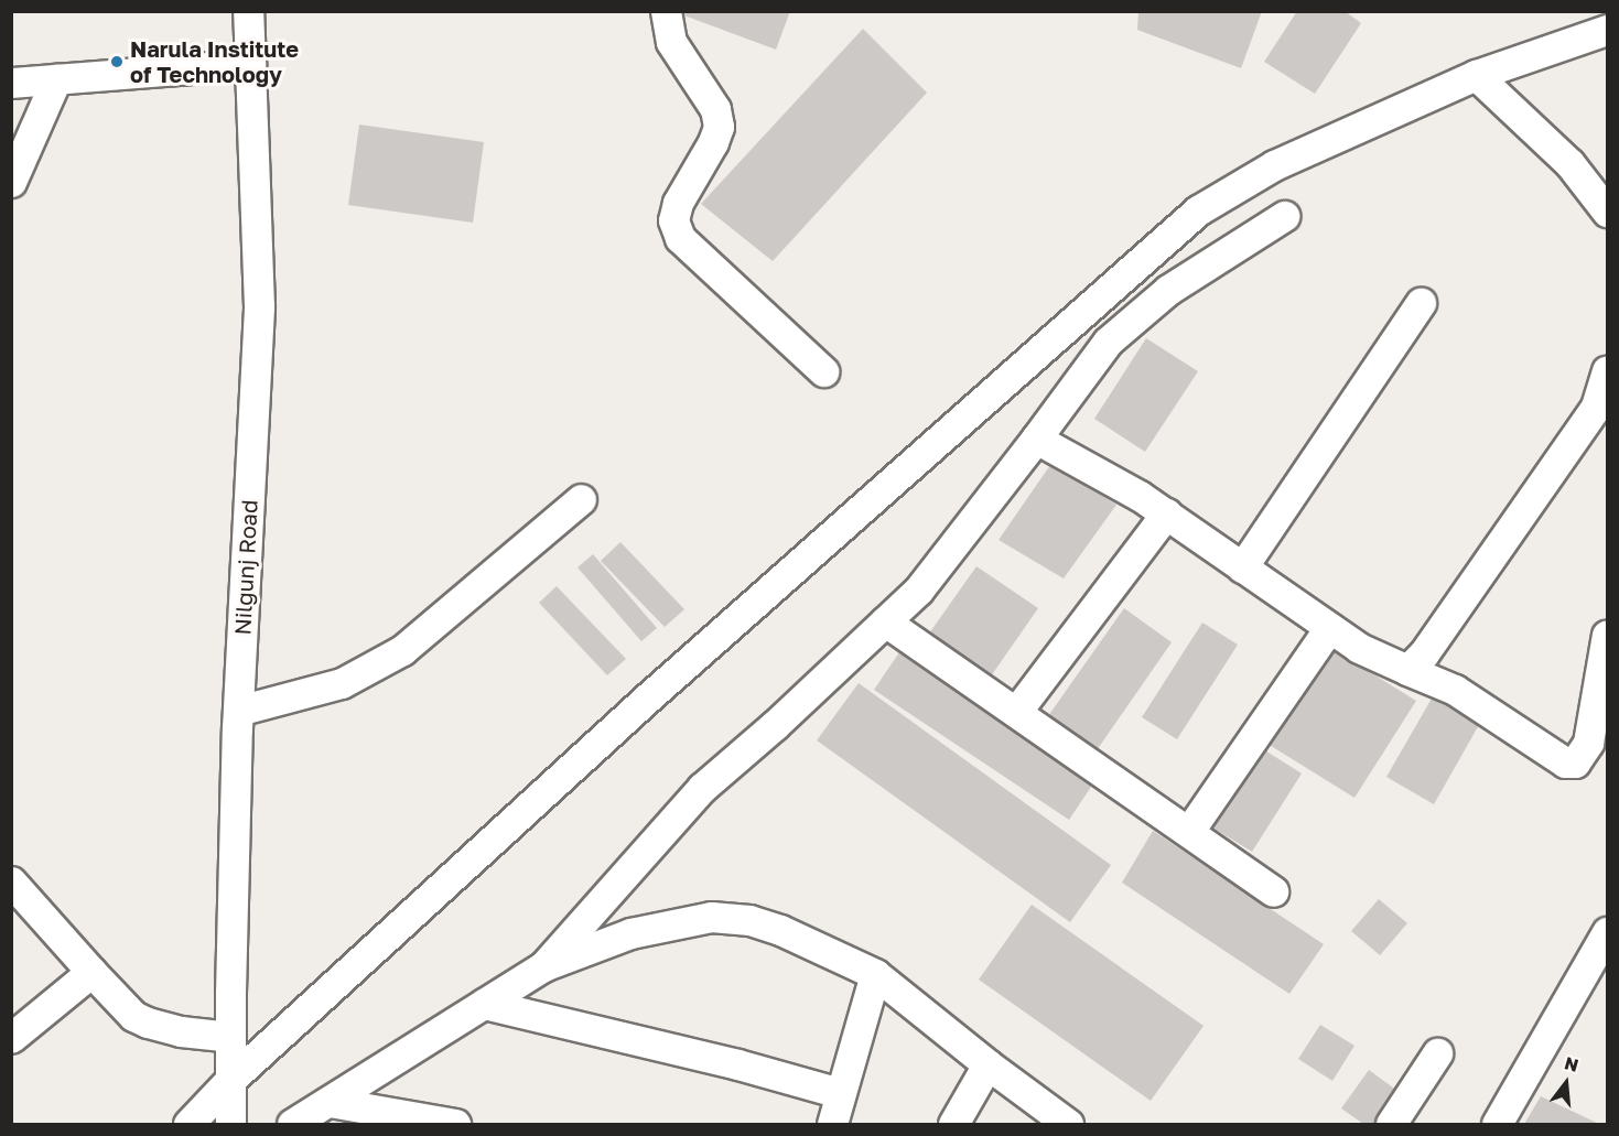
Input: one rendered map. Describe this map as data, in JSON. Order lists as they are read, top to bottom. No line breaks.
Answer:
{"streets":{"street":["Nilgunj Road"]},"places":["Narula Institute of Technology"],"north":"top"}
